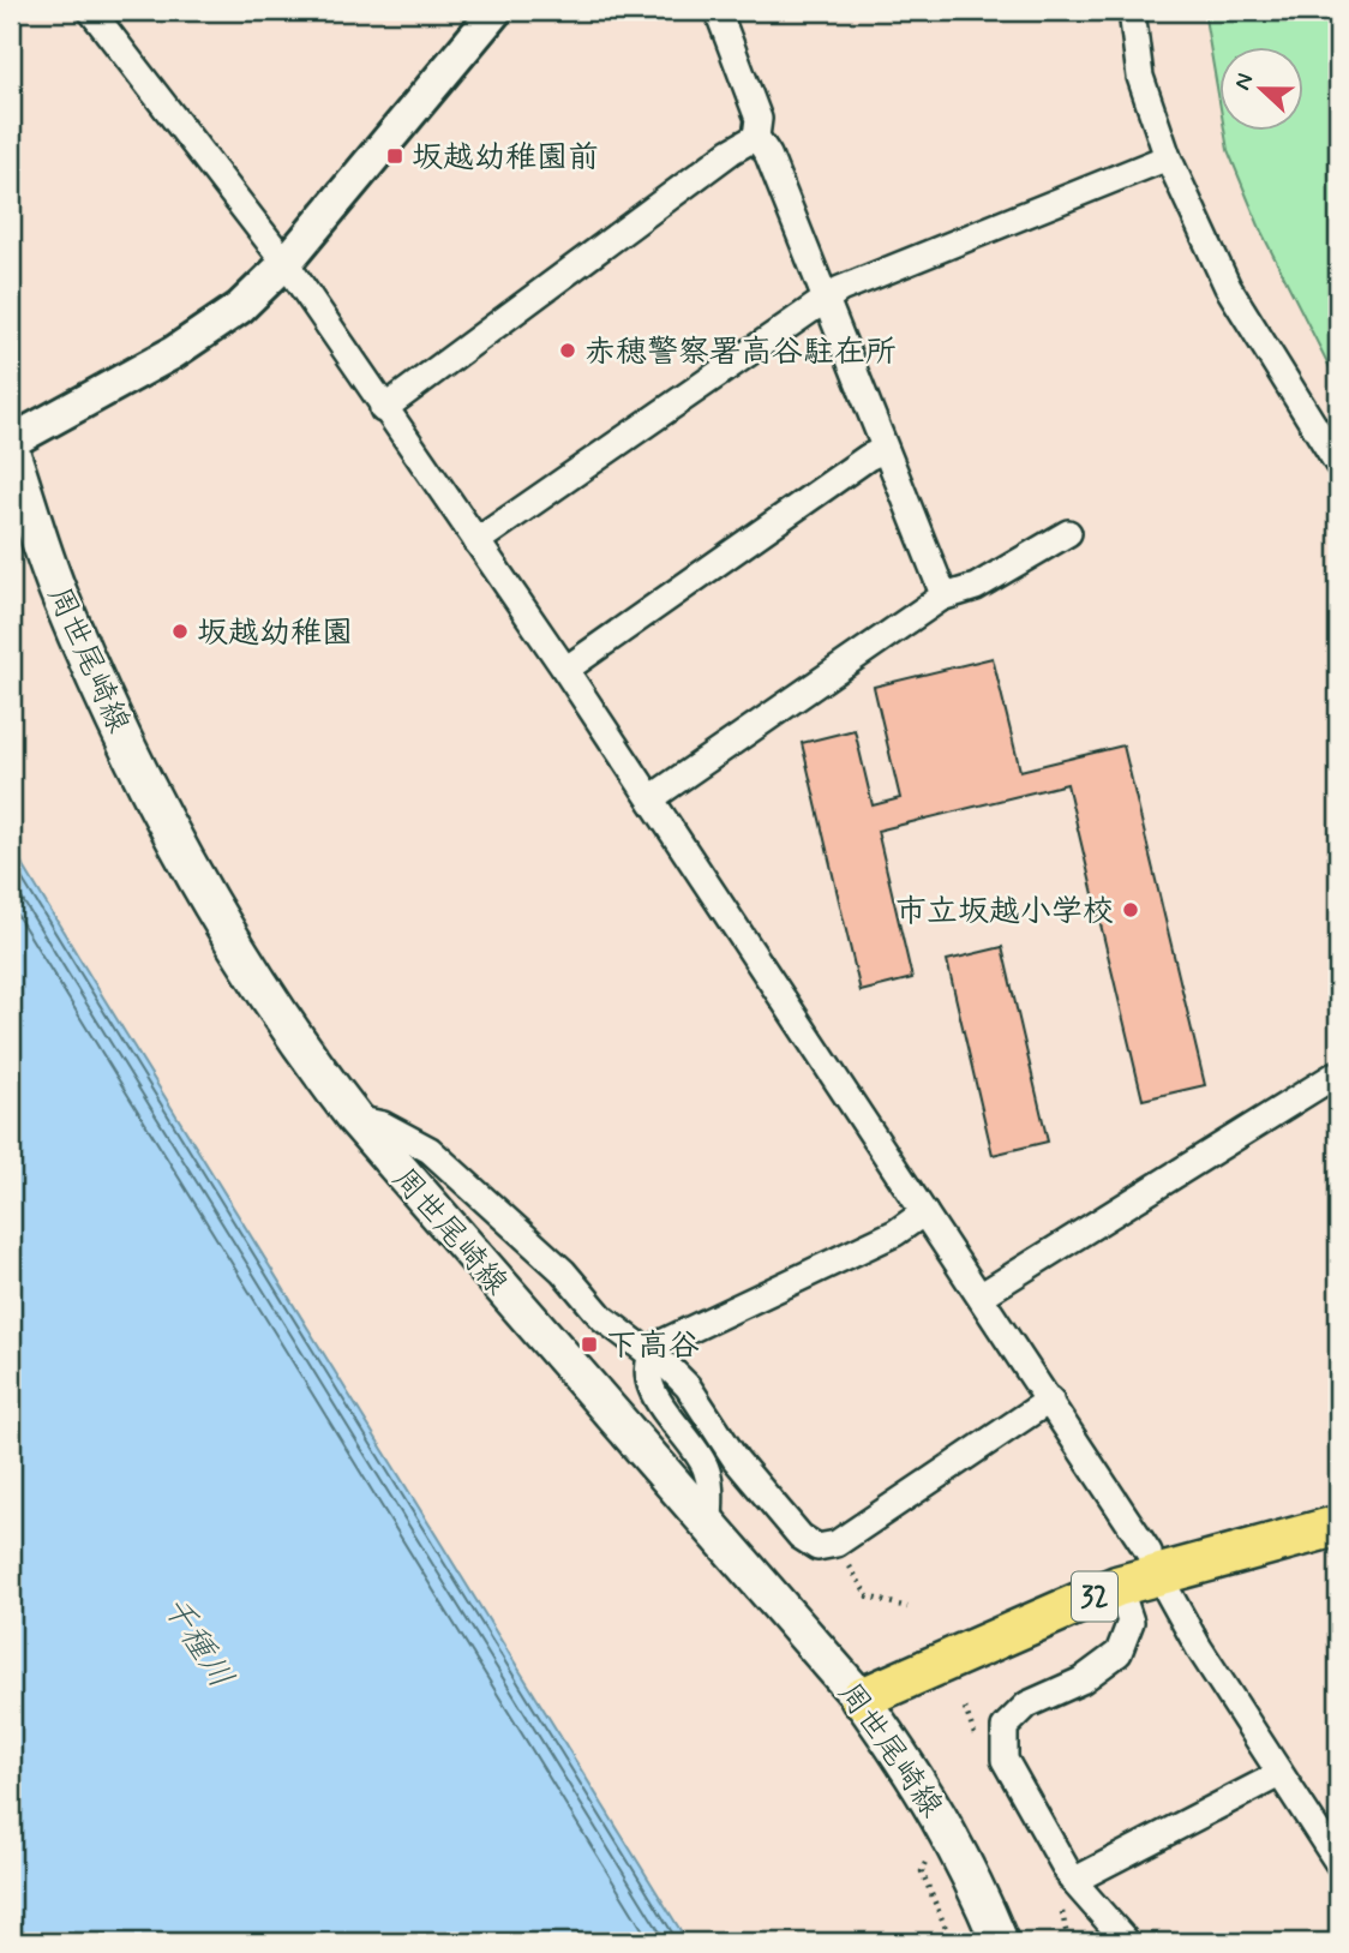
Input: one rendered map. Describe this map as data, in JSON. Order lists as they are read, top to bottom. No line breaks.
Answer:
{"streets":{"main road":["周世尾崎線","32"]},"crossings":[["周世尾崎線","32"]],"water":["千種川"],"places":{"transit":["坂越幼稚園前","下高谷"],"other":["赤穂警察署高谷駐在所","坂越幼稚園","市立坂越小学校"]},"north":"left"}
